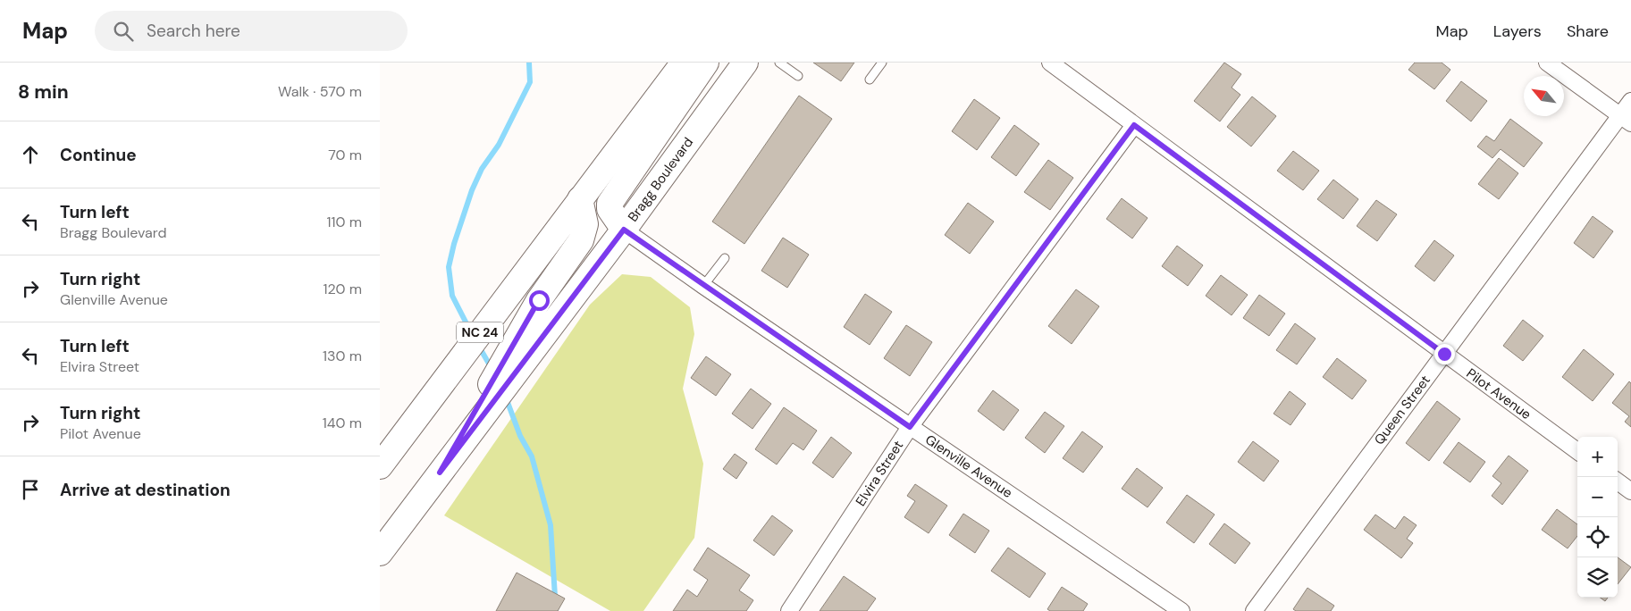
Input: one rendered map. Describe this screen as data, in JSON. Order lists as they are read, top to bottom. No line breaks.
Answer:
{"streets":{"main road":["Bragg Boulevard","NC 24"],"street":["Pilot Avenue","Queen Street","Glenville Avenue","Elvira Street"]},"crossings":[["Bragg Boulevard","Glenville Avenue"],["Pilot Avenue","Queen Street"],["Pilot Avenue","Elvira Street"],["Glenville Avenue","Elvira Street"]],"north":"top left","page":{"header":"Map","search":"Search here","nav":["Map","Layers","Share"],"heading":["8 min","Walk · 570 m"],"list":[["Continue","70 m"],["Turn left","Bragg Boulevard","110 m"],["Turn right","Glenville Avenue","120 m"],["Turn left","Elvira Street","130 m"],["Turn right","Pilot Avenue","140 m"],"Arrive at destination"],"map_buttons":["+","−"]}}
